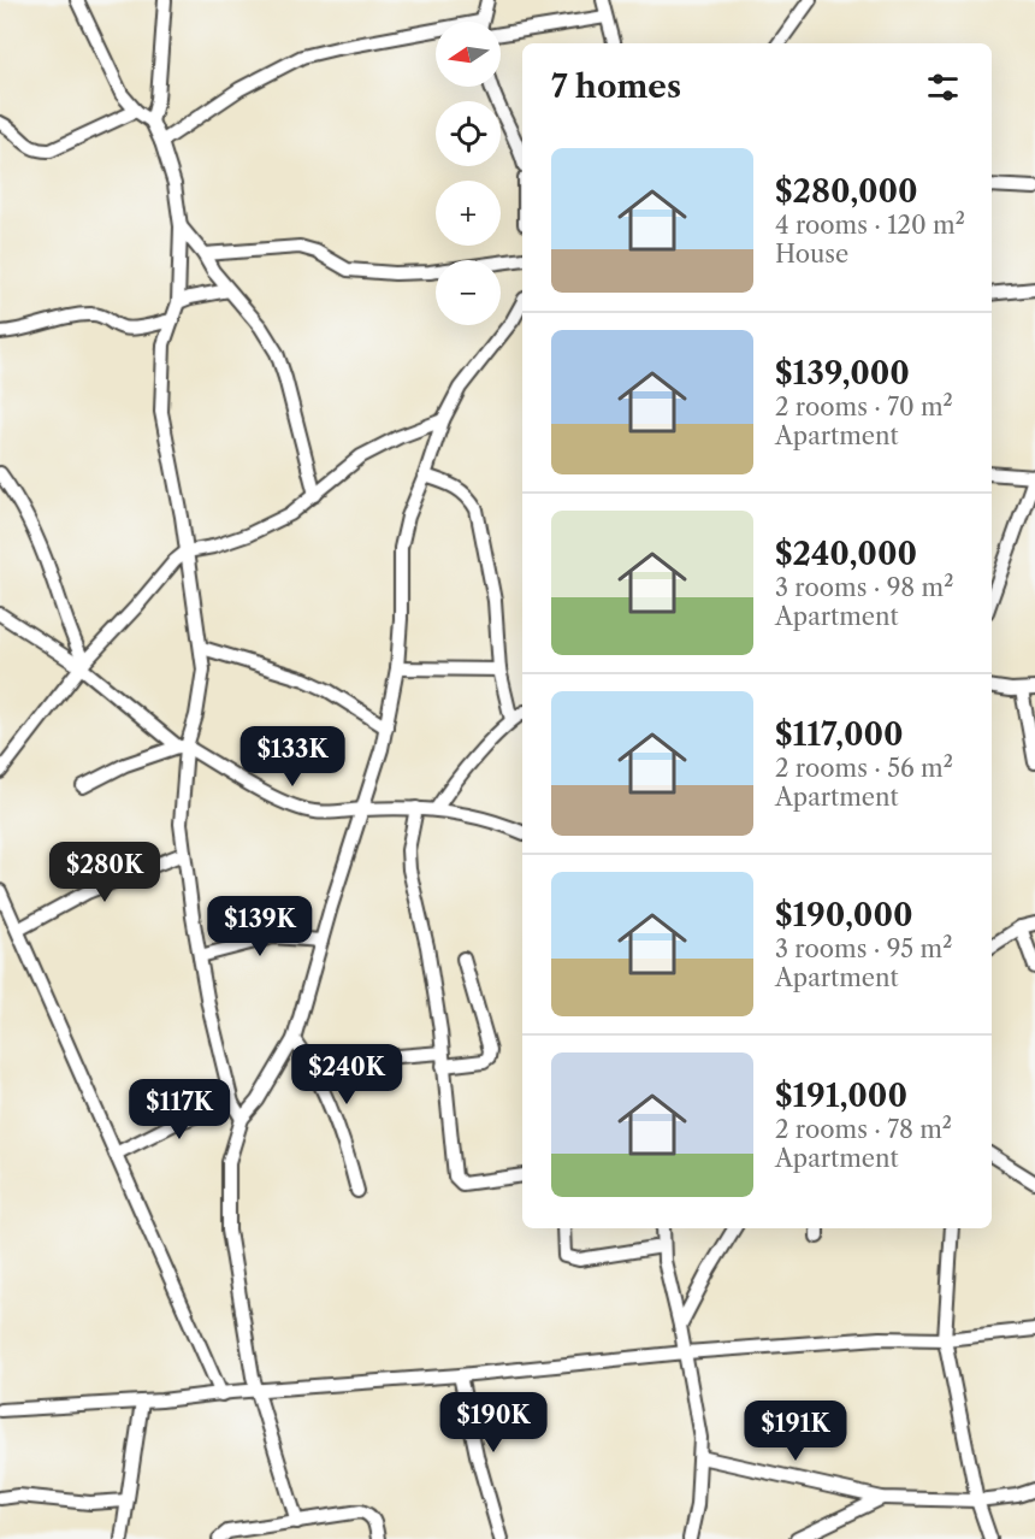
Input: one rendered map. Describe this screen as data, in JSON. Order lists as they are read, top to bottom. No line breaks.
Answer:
{"north":"left","page":{"map_buttons":["+","−"],"heading":"7 homes","list":[{"name":"$280,000","note":"4 rooms · 120 m² · House"},{"name":"$139,000","note":"2 rooms · 70 m² · Apartment"},{"name":"$240,000","note":"3 rooms · 98 m² · Apartment"},{"name":"$117,000","note":"2 rooms · 56 m² · Apartment"},{"name":"$190,000","note":"3 rooms · 95 m² · Apartment"},{"name":"$191,000","note":"2 rooms · 78 m² · Apartment"}],"price":["$133K","$280K","$139K","$240K","$117K","$190K","$191K"]}}
